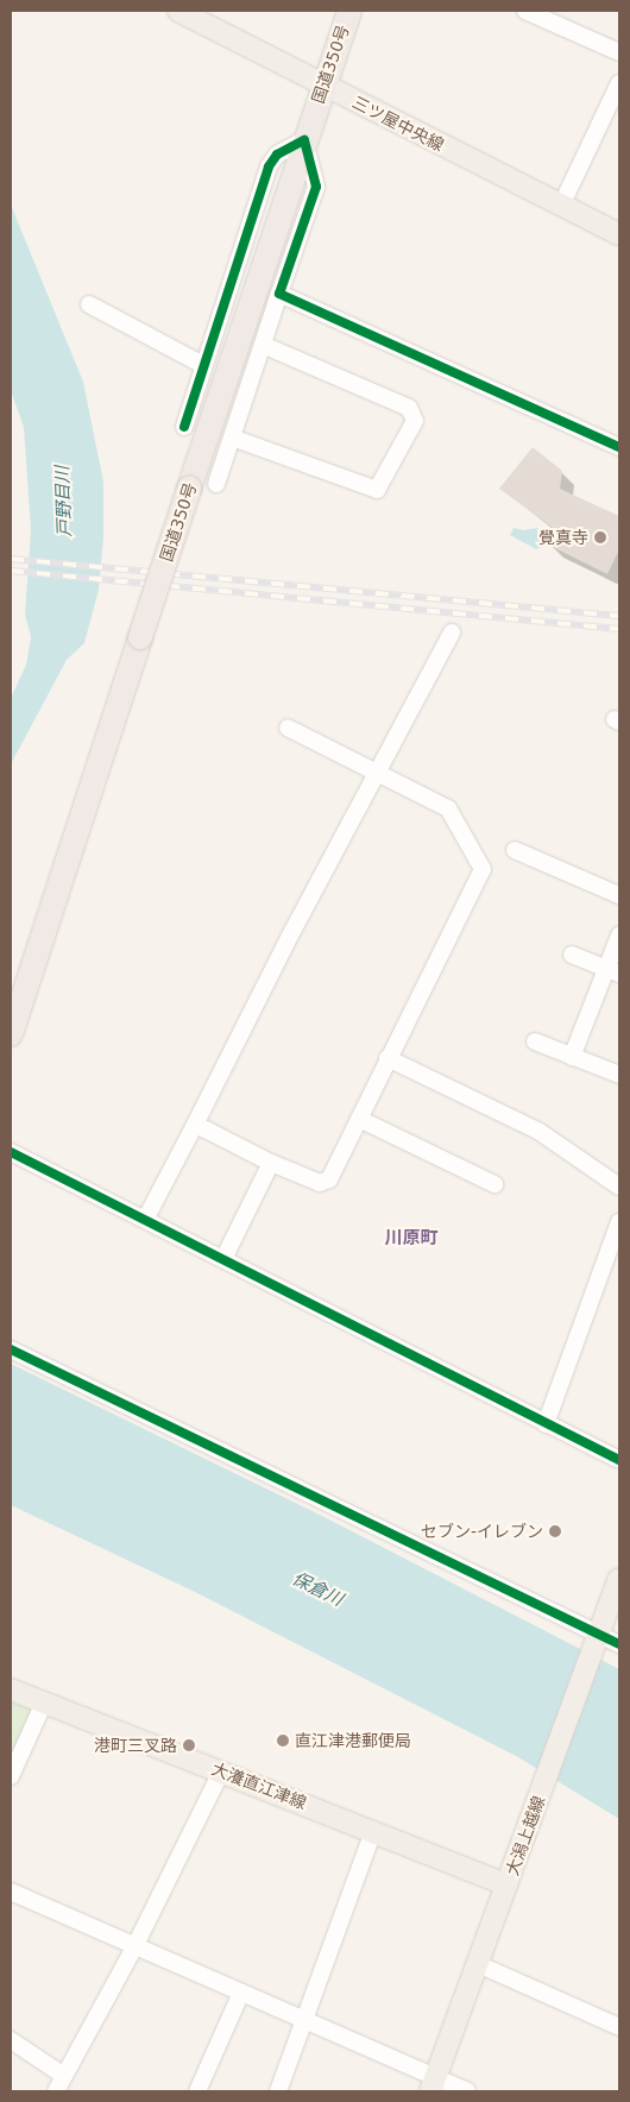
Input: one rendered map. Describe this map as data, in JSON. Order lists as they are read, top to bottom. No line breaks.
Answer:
{"streets":{"highway":["国道350号"],"main road":["三ツ屋中央線","大瀁直江津線","大潟上越線"]},"crossings":[["国道350号","三ツ屋中央線"],["大瀁直江津線","大潟上越線"]],"districts":["川原町"],"water":["戸野目川","保倉川"],"places":["覺真寺","セブン-イレブン","直江津港郵便局","港町三叉路"]}
